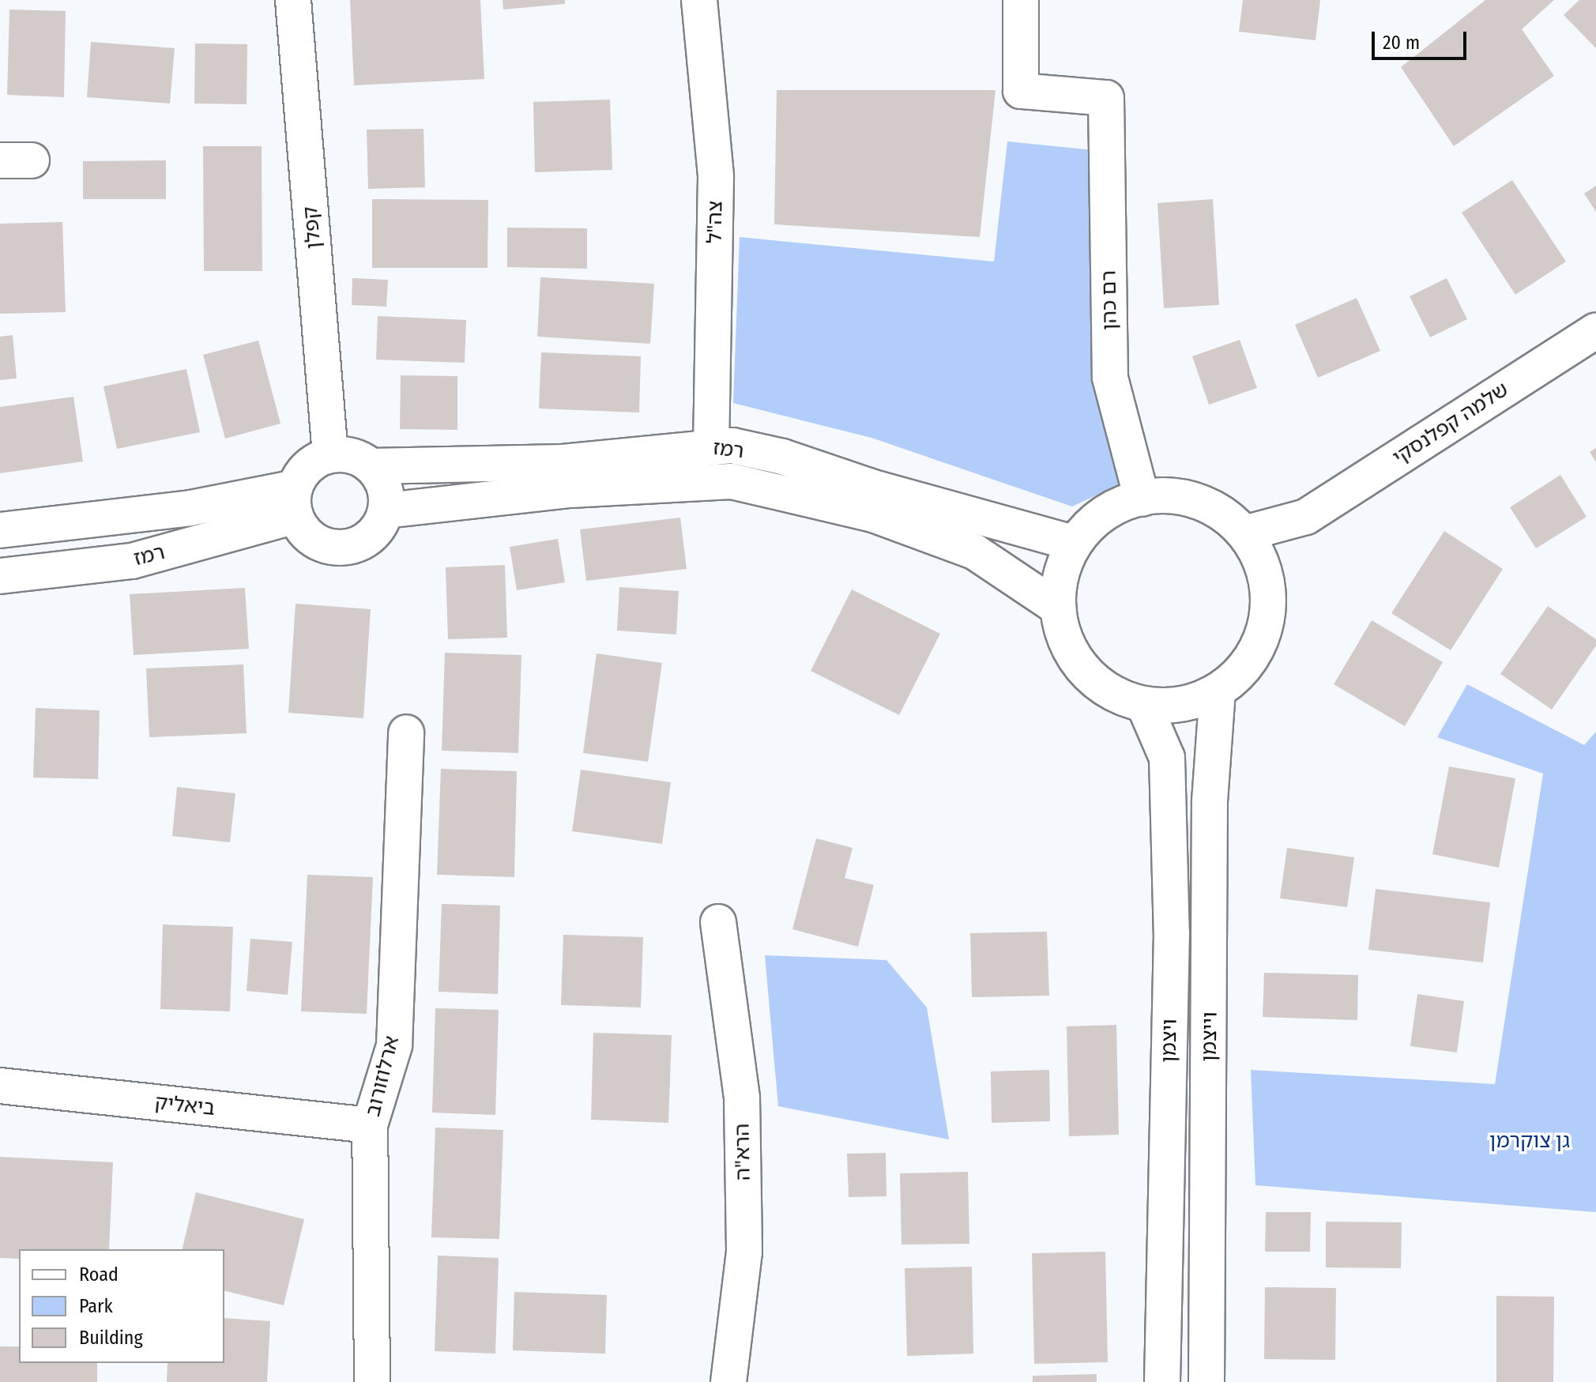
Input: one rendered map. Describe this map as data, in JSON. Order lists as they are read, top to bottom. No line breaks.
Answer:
{"streets":{"street":["צה\"ל","קפלן","רם כהן","שלמה קפלנסקי","רמז","וייצמן","ויצמן","ארלוזורוב","ביאליק","הרא\"ה"]},"crossings":[["צה\"ל","רמז"],["קפלן","רמז"],["רם כהן","רמז"],["רם כהן","וייצמן"],["רם כהן","ויצמן"],["רמז","וייצמן"],["רמז","ויצמן"],["וייצמן","ויצמן"],["ארלוזורוב","ביאליק"]],"parks":["גן צוקרמן"],"legend":["Road","Park","Building"],"scale_bar":"20 m"}
